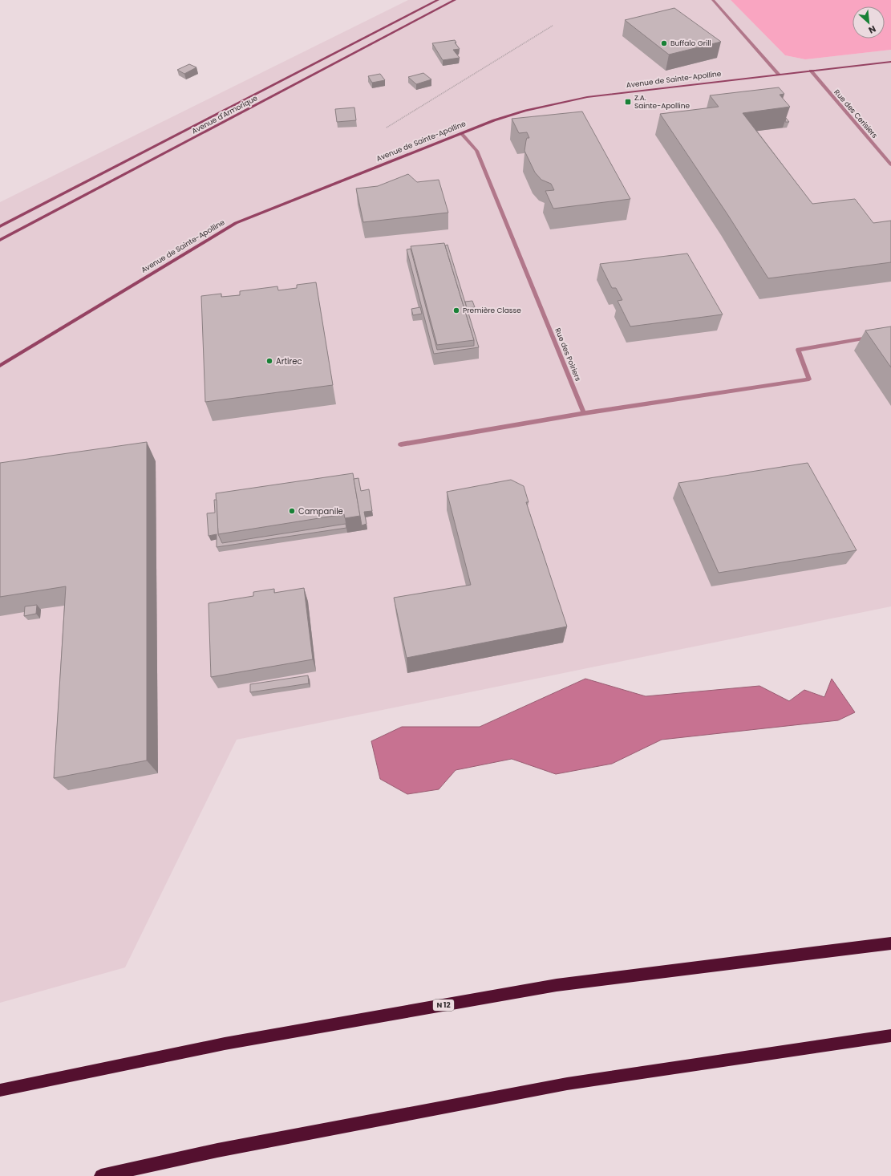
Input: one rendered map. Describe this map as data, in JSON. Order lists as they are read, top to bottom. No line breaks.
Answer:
{"streets":{"highway":["N 12"],"main road":["Avenue de Sainte-Apolline","Avenue d'Armorique"],"lane":["Rue des Cerisiers","Rue des Poiriers"]},"crossings":[["Avenue de Sainte-Apolline","Rue des Cerisiers"],["Avenue de Sainte-Apolline","Rue des Poiriers"]],"places":{"other":["Buffalo Grill","Première Classe","Artirec","Campanile"],"transit":["Z.A. Sainte-Apolline"]},"north":"bottom right"}
